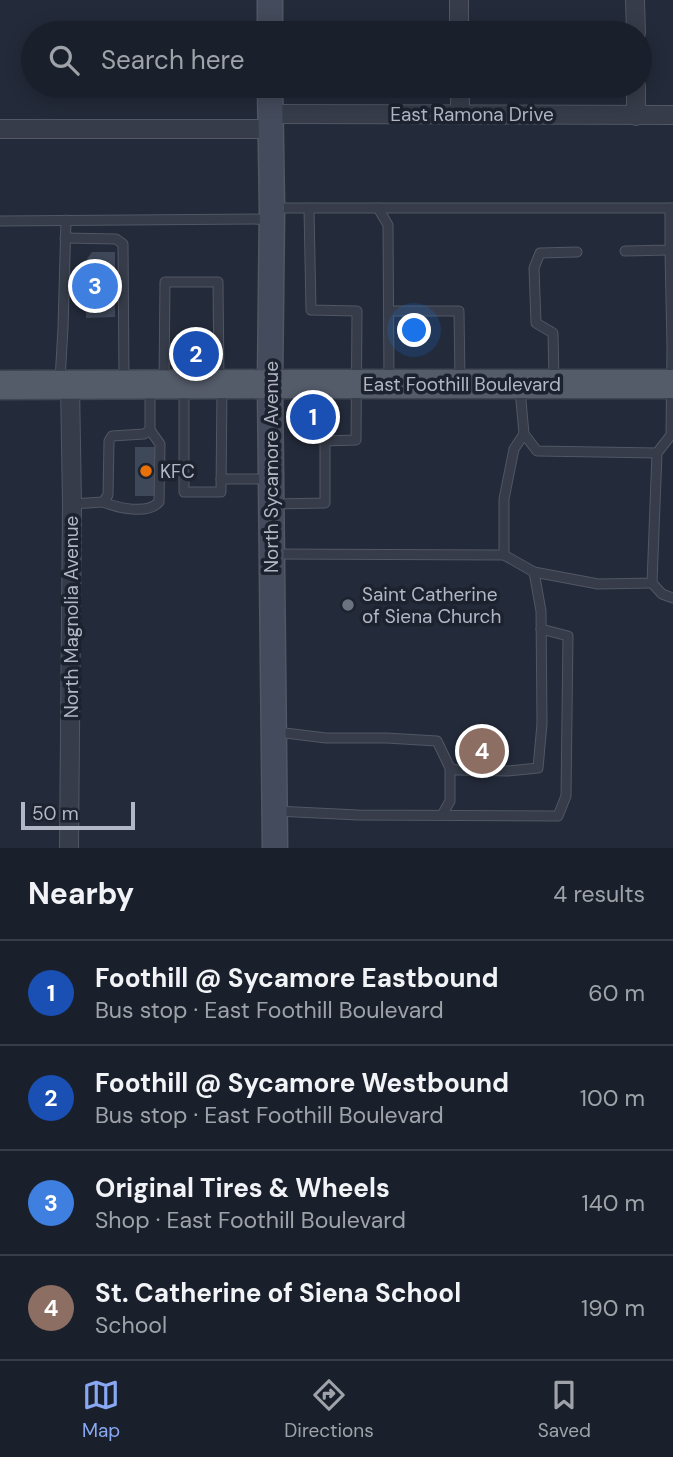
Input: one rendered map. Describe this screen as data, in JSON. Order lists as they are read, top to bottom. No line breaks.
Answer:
{"streets":{"main road":["East Foothill Boulevard"],"street":["East Ramona Drive","North Sycamore Avenue","North Magnolia Avenue"]},"crossings":[["East Ramona Drive","North Sycamore Avenue"],["East Foothill Boulevard","North Sycamore Avenue"],["East Foothill Boulevard","North Magnolia Avenue"]],"places":["KFC","Saint Catherine of Siena Church"],"scale_bar":"50 m","page":{"search":"Search here","pins":["3","2","1","4"],"scale":"50 m","heading":["Nearby","4 results"],"list":[{"mark":"1","name":"Foothill @ Sycamore Eastbound","note":"Bus stop · East Foothill Boulevard","value":"60 m"},{"mark":"2","name":"Foothill @ Sycamore Westbound","note":"Bus stop · East Foothill Boulevard","value":"100 m"},{"mark":"3","name":"Original Tires & Wheels","note":"Shop · East Foothill Boulevard","value":"140 m"},{"mark":"4","name":"St. Catherine of Siena School","note":"School","value":"190 m"}],"nav":["Map","Directions","Saved"]}}
